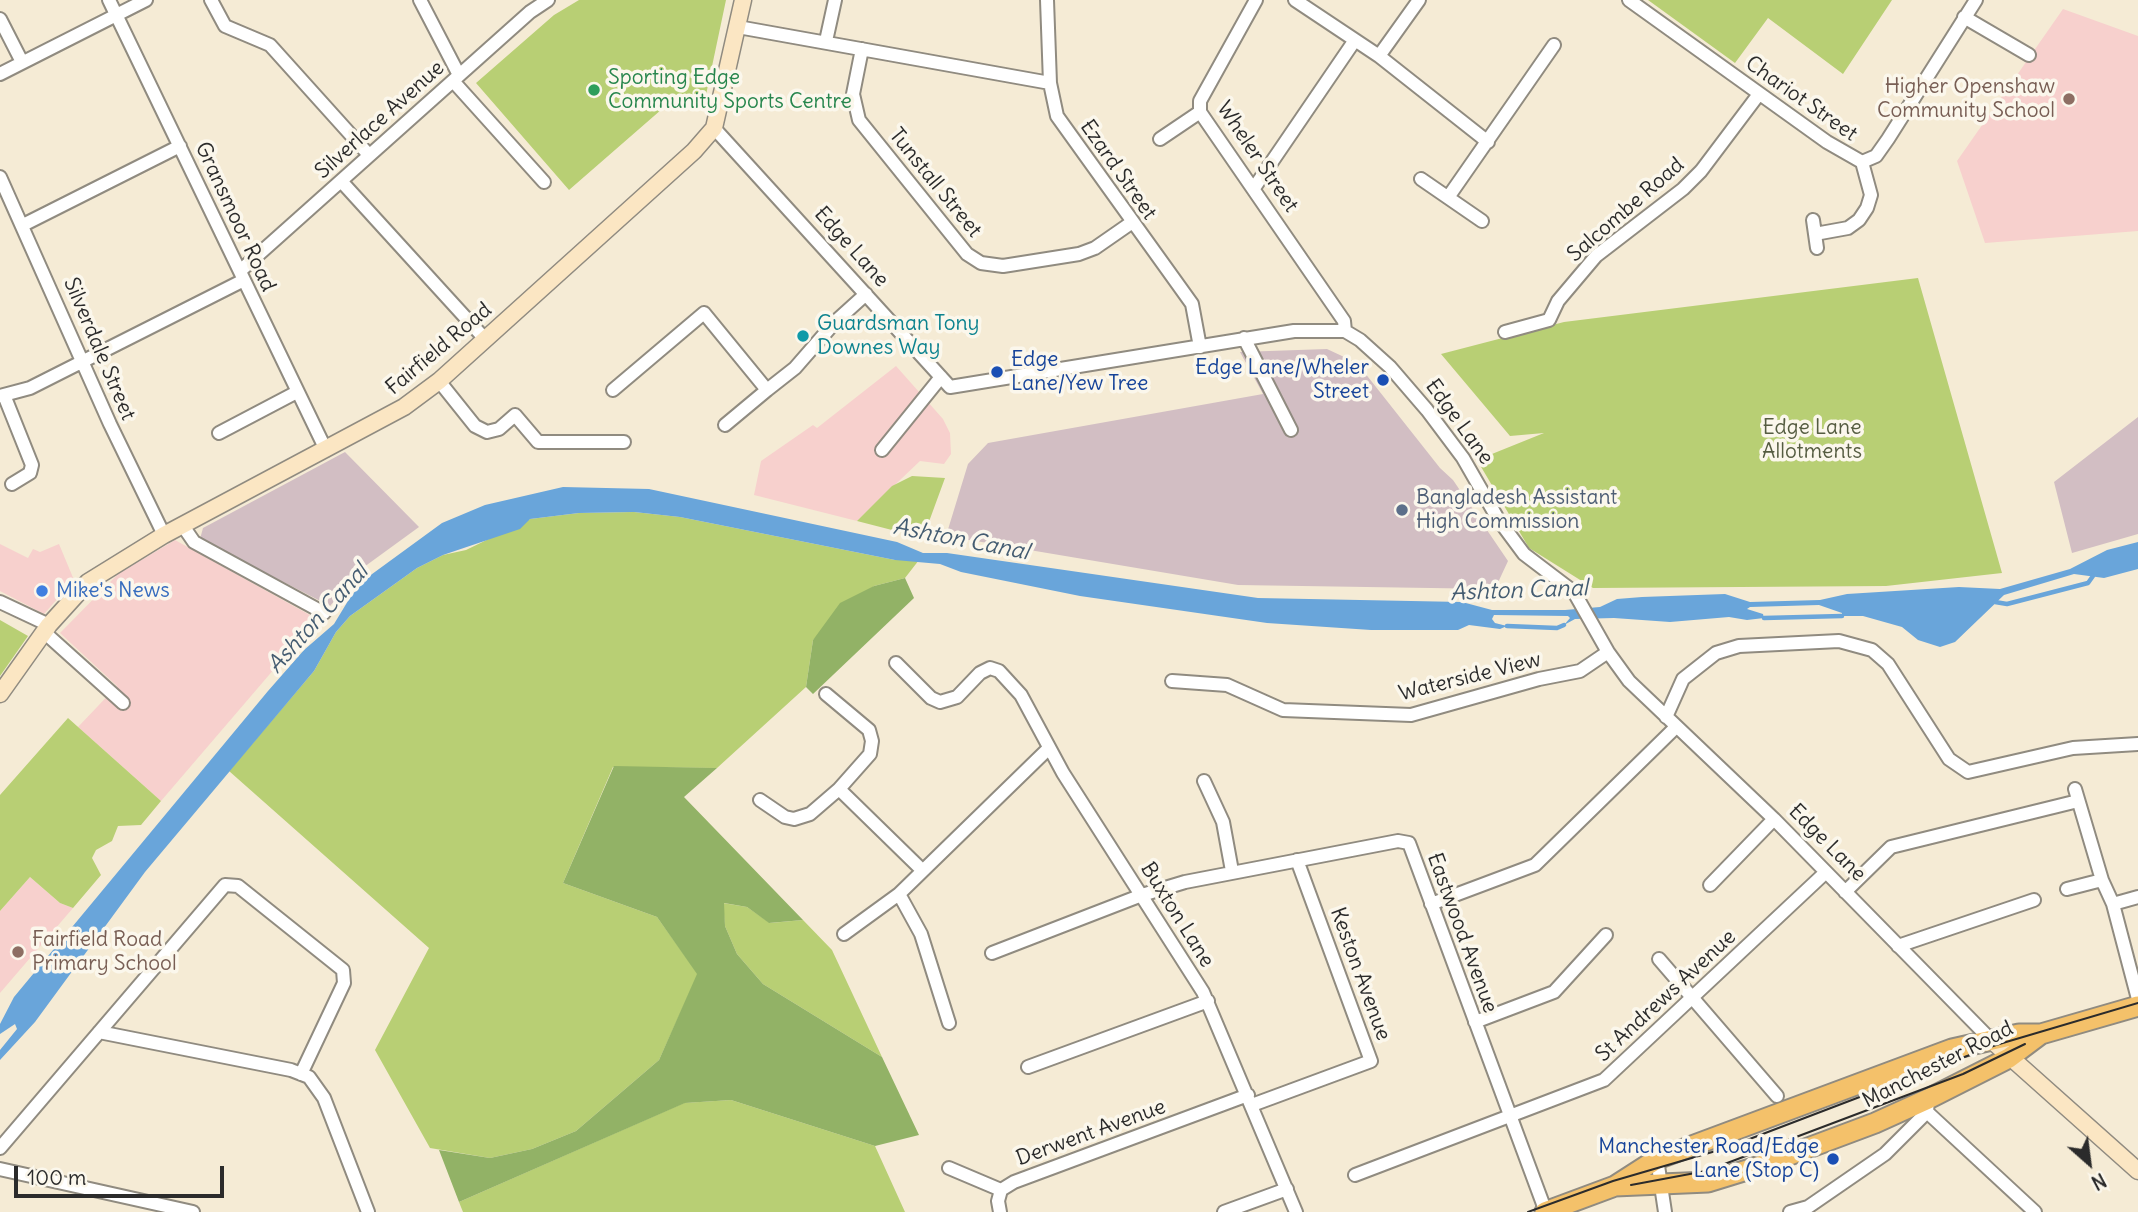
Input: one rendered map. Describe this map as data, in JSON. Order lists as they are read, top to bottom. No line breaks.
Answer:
{"streets":{"main road":["Manchester Road"],"street":["Chariot Street","Silverlace Avenue","Wheler Street","Ezard Street","Tunstall Street","Salcombe Road","Gransmoor Road","Edge Lane","Silverdale Street","Fairfield Road","Waterside View","Buxton Lane","Eastwood Avenue","Keston Avenue","St Andrews Avenue","Derwent Avenue"]},"crossings":[["Chariot Street","Salcombe Road"],["Silverlace Avenue","Gransmoor Road"],["Silverlace Avenue","Silverdale Street"],["Wheler Street","Edge Lane"],["Ezard Street","Tunstall Street"],["Gransmoor Road","Fairfield Road"],["Edge Lane","Fairfield Road"],["Edge Lane","Waterside View"],["Edge Lane","St Andrews Avenue"],["Edge Lane","Manchester Road"],["Silverdale Street","Fairfield Road"],["Buxton Lane","Eastwood Avenue"],["Buxton Lane","Keston Avenue"],["Buxton Lane","Derwent Avenue"],["Eastwood Avenue","Keston Avenue"],["Eastwood Avenue","St Andrews Avenue"],["Eastwood Avenue","Manchester Road"],["Keston Avenue","Derwent Avenue"]],"water":["Ashton Canal"],"parks":["Edge Lane Allotments"],"places":["Sporting Edge Community Sports Centre","Higher Openshaw Community School","Guardsman Tony Downes Way","Edge Lane/Yew Tree","Edge Lane/Wheler Street","Bangladesh Assistant High Commission","Mike's News","Fairfield Road Primary School","Manchester Road/Edge Lane (Stop C)"],"scale_bar":"100 m","north":"bottom right"}
